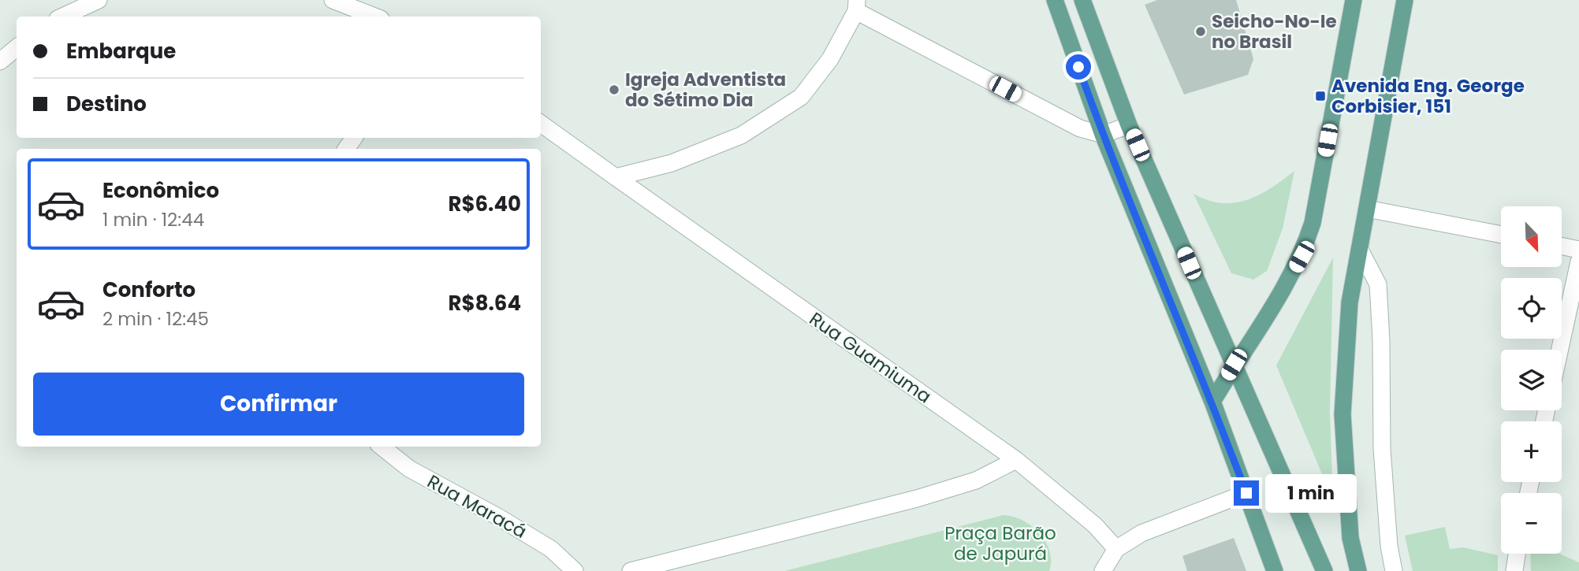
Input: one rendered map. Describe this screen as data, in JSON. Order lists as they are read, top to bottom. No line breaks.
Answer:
{"streets":{"street":["Rua Guamiuma","Rua Maracá"]},"parks":["Praça Barão de Japurá"],"places":{"other":["Seicho-No-Ie no Brasil","Igreja Adventista do Sétimo Dia"],"transit":["Avenida Eng. George Corbisier, 151"]},"north":"bottom right","page":{"banner":["Embarque","Destino"],"list":[{"name":"Econômico","note":"1 min · 12:44","value":"R$6.40"},{"name":"Conforto","note":"2 min · 12:45","value":"R$8.64"}],"map_buttons":["+","−"],"buttons":"Confirmar","bubble":"1 min"}}
